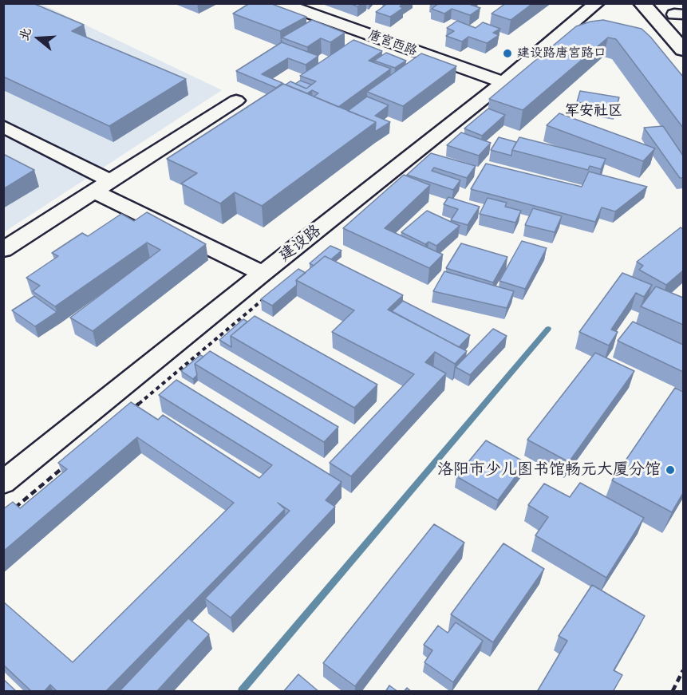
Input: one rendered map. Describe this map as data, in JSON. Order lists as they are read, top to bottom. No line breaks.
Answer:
{"streets":{"street":["唐宫西路","建设路"]},"crossings":[["唐宫西路","建设路"]],"districts":["军安社区"],"places":["建设路唐宫路口","洛阳市少儿图书馆畅元大厦分馆"],"north":"left"}
